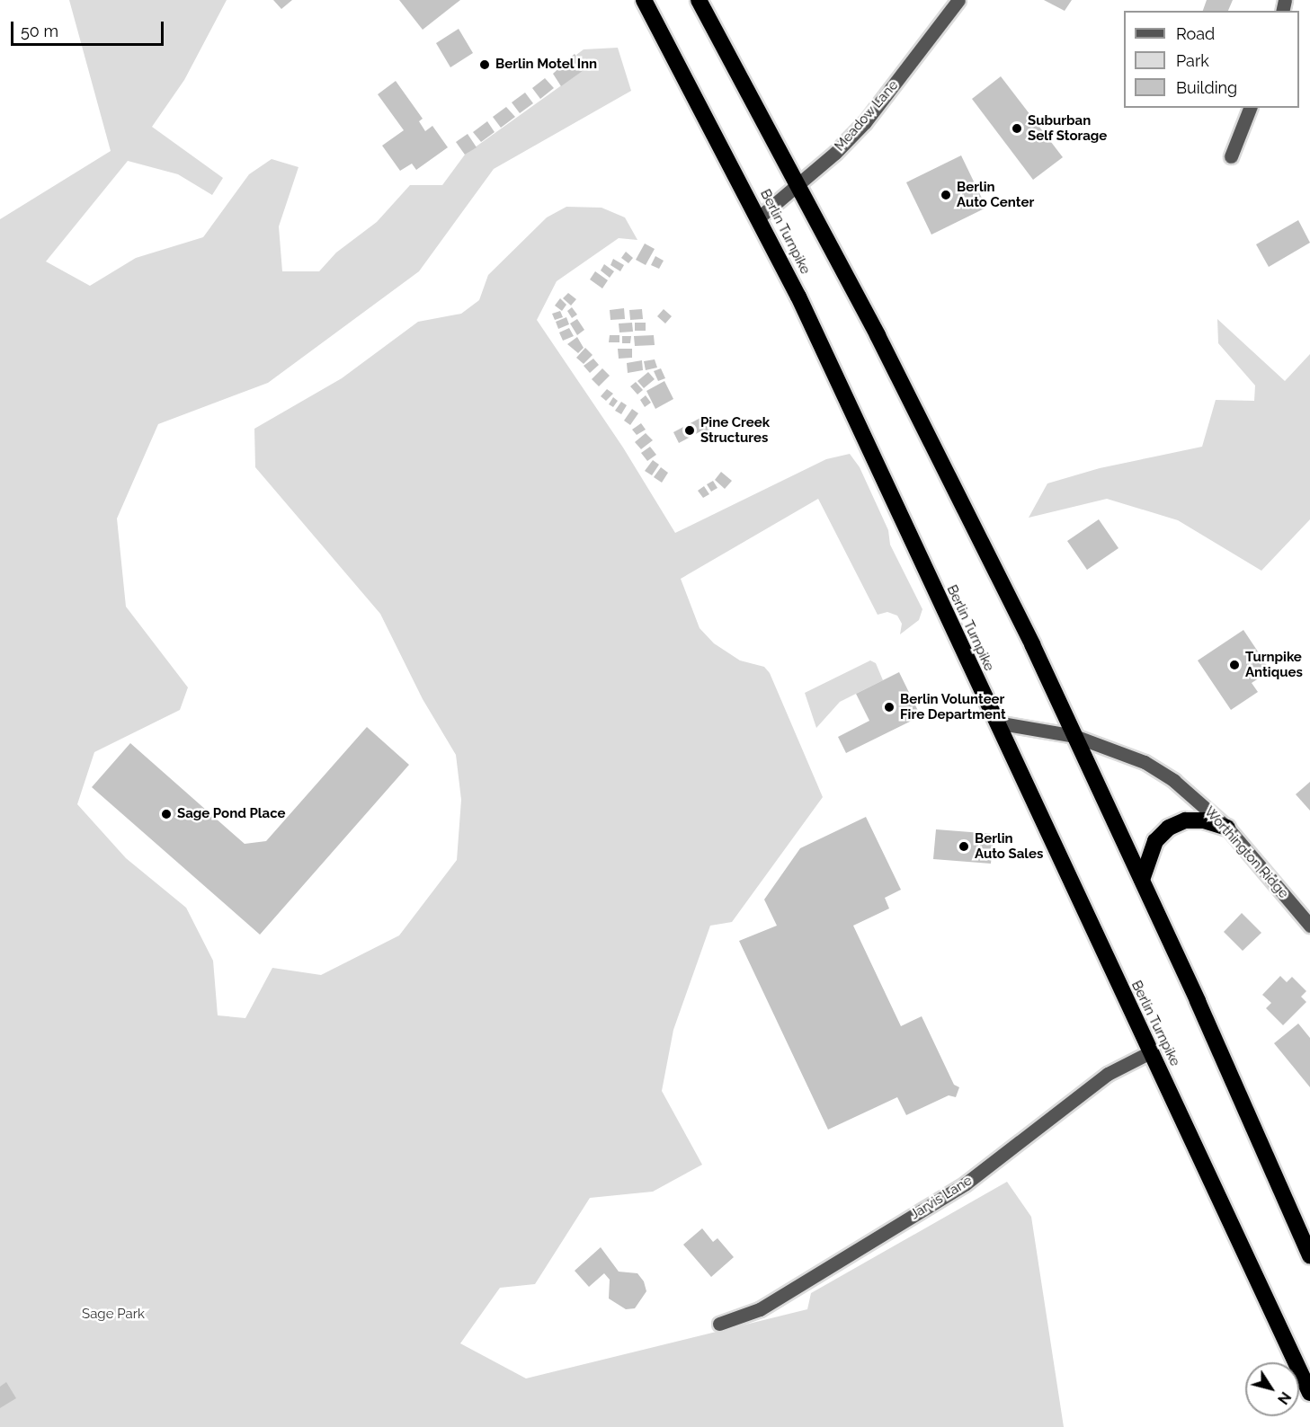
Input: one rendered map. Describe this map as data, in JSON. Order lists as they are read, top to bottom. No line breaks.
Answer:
{"streets":{"highway":["Berlin Turnpike"],"street":["Meadow Lane","Worthington Ridge","Jarvis Lane"]},"crossings":[["Meadow Lane","Berlin Turnpike"],["Berlin Turnpike","Worthington Ridge"],["Berlin Turnpike","Jarvis Lane"]],"parks":["Sage Park"],"places":["Berlin Motel Inn","Suburban Self Storage","Berlin Auto Center","Pine Creek Structures","Turnpike Antiques","Berlin Volunteer Fire Department","Sage Pond Place","Berlin Auto Sales"],"legend":["Road","Park","Building"],"scale_bar":"50 m","north":"bottom right"}
